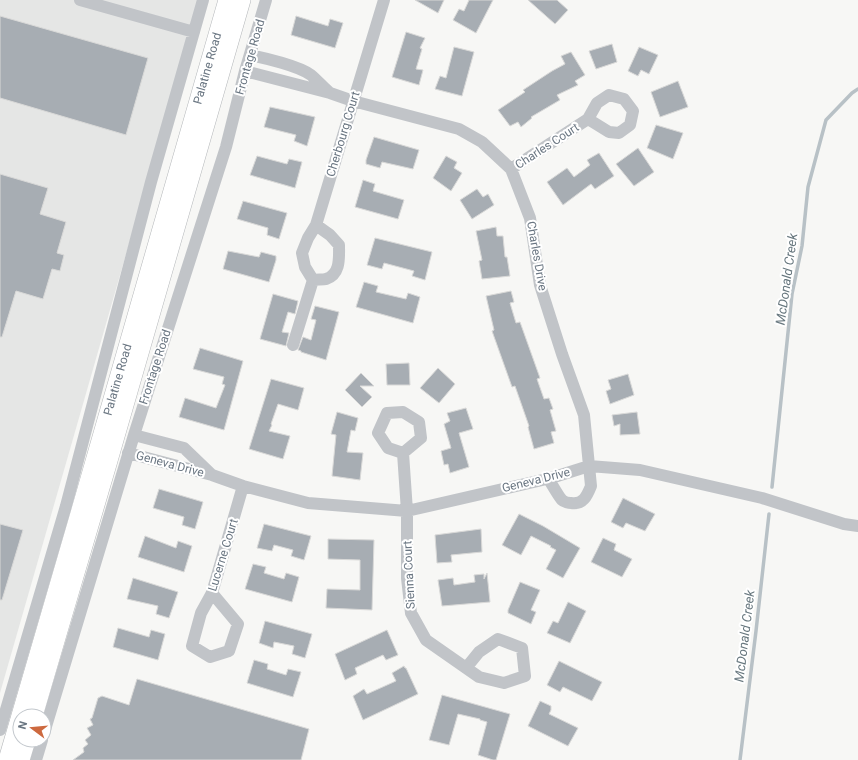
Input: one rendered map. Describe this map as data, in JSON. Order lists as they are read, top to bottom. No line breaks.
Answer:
{"streets":{"highway":["Palatine Road"],"street":["Frontage Road","Cherbourg Court","Charles Court","Charles Drive","Geneva Drive","Lucerne Court","Sienna Court"]},"crossings":[["Frontage Road","Charles Drive"],["Frontage Road","Geneva Drive"],["Cherbourg Court","Charles Drive"],["Charles Court","Charles Drive"],["Charles Drive","Geneva Drive"],["Geneva Drive","Lucerne Court"],["Geneva Drive","Sienna Court"]],"water":["McDonald Creek"],"north":"left"}
